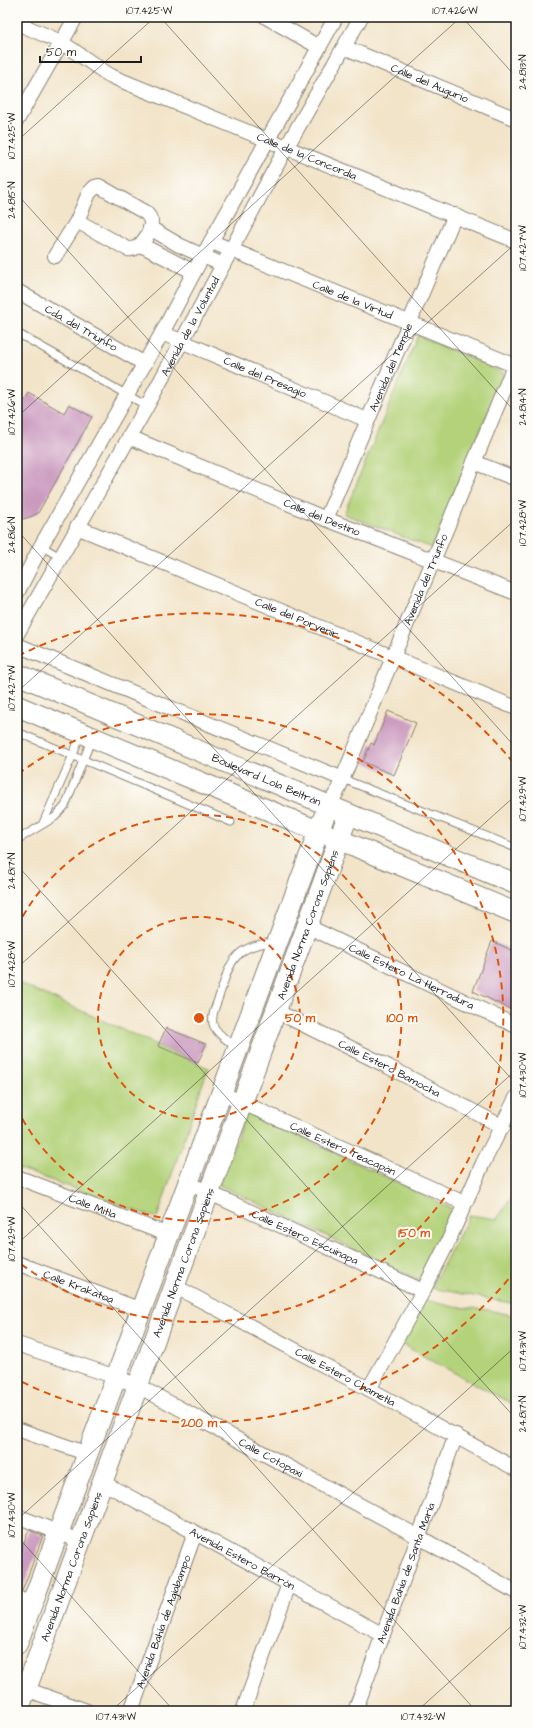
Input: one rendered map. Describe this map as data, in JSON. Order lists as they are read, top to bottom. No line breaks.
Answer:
{"streets":{"street":["Calle del Augurio","Calle de la Concordia","Calle de la Virtud","Avenida de la Voluntad","Cda. del Triunfo","Avenida del Temple","Calle del Presagio","Calle del Destino","Avenida del Triunfo","Calle del Porvenir","Boulevard Lola Beltrán","Avenida Norma Corona Sapiens","Calle Estero La Herradura","Calle Estero Bamocha","Calle Estero Teacapán","Calle Mitla","Calle Estero Escuinapa","Calle Krakatoa","Calle Estero Chametla","Calle Cotopaxi","Avenida Estero Barrón","Avenida Bahía de Santa María","Avenida Bahía de Agiabampo"]},"crossings":[["Calle del Augurio","Avenida de la Voluntad"],["Calle de la Concordia","Avenida de la Voluntad"],["Calle de la Concordia","Avenida del Temple"],["Calle de la Virtud","Avenida de la Voluntad"],["Calle de la Virtud","Avenida del Temple"],["Calle de la Virtud","Avenida del Triunfo"],["Avenida de la Voluntad","Cda. del Triunfo"],["Avenida de la Voluntad","Calle del Presagio"],["Avenida de la Voluntad","Calle del Destino"],["Avenida de la Voluntad","Calle del Porvenir"],["Avenida del Temple","Calle del Presagio"],["Avenida del Temple","Calle del Destino"],["Calle del Destino","Avenida del Triunfo"],["Avenida del Triunfo","Calle del Porvenir"],["Avenida del Triunfo","Boulevard Lola Beltrán"],["Avenida del Triunfo","Avenida Norma Corona Sapiens"],["Boulevard Lola Beltrán","Avenida Norma Corona Sapiens"],["Avenida Norma Corona Sapiens","Calle Estero La Herradura"],["Avenida Norma Corona Sapiens","Calle Estero Bamocha"],["Avenida Norma Corona Sapiens","Calle Estero Teacapán"],["Avenida Norma Corona Sapiens","Calle Mitla"],["Avenida Norma Corona Sapiens","Calle Estero Escuinapa"],["Avenida Norma Corona Sapiens","Calle Krakatoa"],["Avenida Norma Corona Sapiens","Calle Estero Chametla"],["Avenida Norma Corona Sapiens","Calle Cotopaxi"],["Avenida Norma Corona Sapiens","Avenida Estero Barrón"],["Calle Estero Chametla","Avenida Bahía de Santa María"],["Calle Cotopaxi","Avenida Bahía de Santa María"],["Avenida Estero Barrón","Avenida Bahía de Santa María"],["Avenida Estero Barrón","Avenida Bahía de Agiabampo"]],"scale_bar":"50 m","coordinates":["107.425°W","107.426°W","24.813°N","24.815°N","107.427°W","24.814°N","107.428°W","24.816°N","107.429°W","24.817°N","107.430°W","107.431°W","107.432°W"],"rings":["50 m","100 m","150 m","200 m"]}
